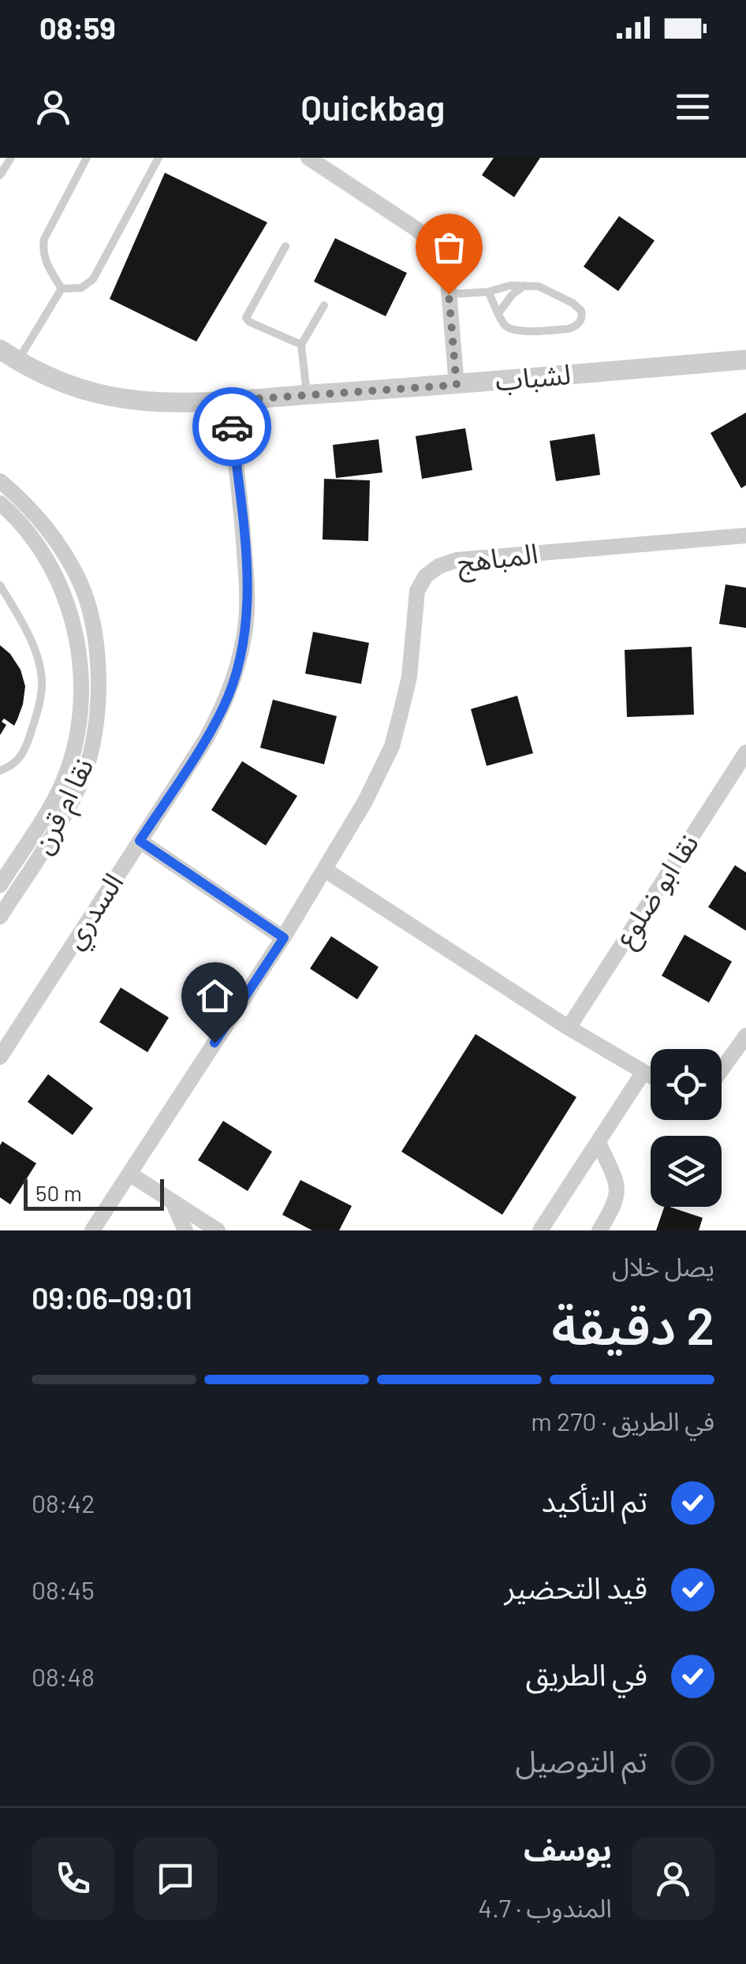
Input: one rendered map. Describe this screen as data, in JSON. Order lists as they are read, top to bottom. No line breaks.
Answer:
{"streets":{"street":["لشباب","المباهج","نقا ام قرن","نقا ابو ضلوع","السدري"]},"crossings":[["لشباب","السدري"]],"scale_bar":"50 m","page":{"status":"08:59","header":"Quickbag","scale":"50 m","heading":["2 دقيقة","يصل خلال","09:01–09:06"],"panel":["يوسف","المندوب · 4.7"],"bar":"في الطريق · 270 m","list":[["تم التأكيد","08:42"],["قيد التحضير","08:45"],["في الطريق","08:48"],"تم التوصيل"]}}
